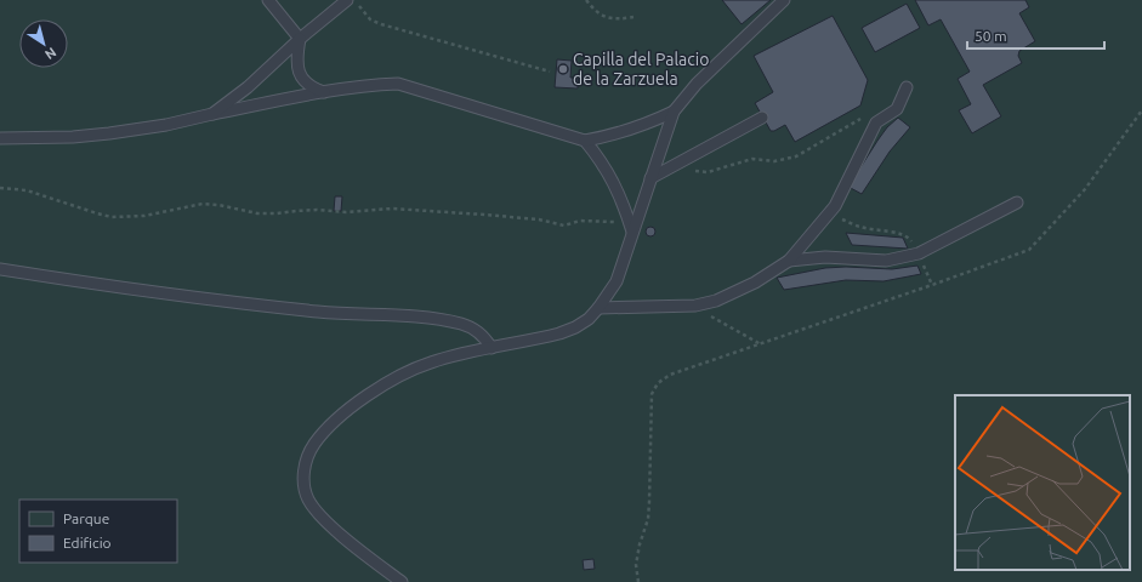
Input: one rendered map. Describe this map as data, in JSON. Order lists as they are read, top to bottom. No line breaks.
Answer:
{"places":["Capilla del Palacio de la Zarzuela"],"legend":["Parque","Edificio"],"scale_bar":"50 m","north":"bottom right"}
